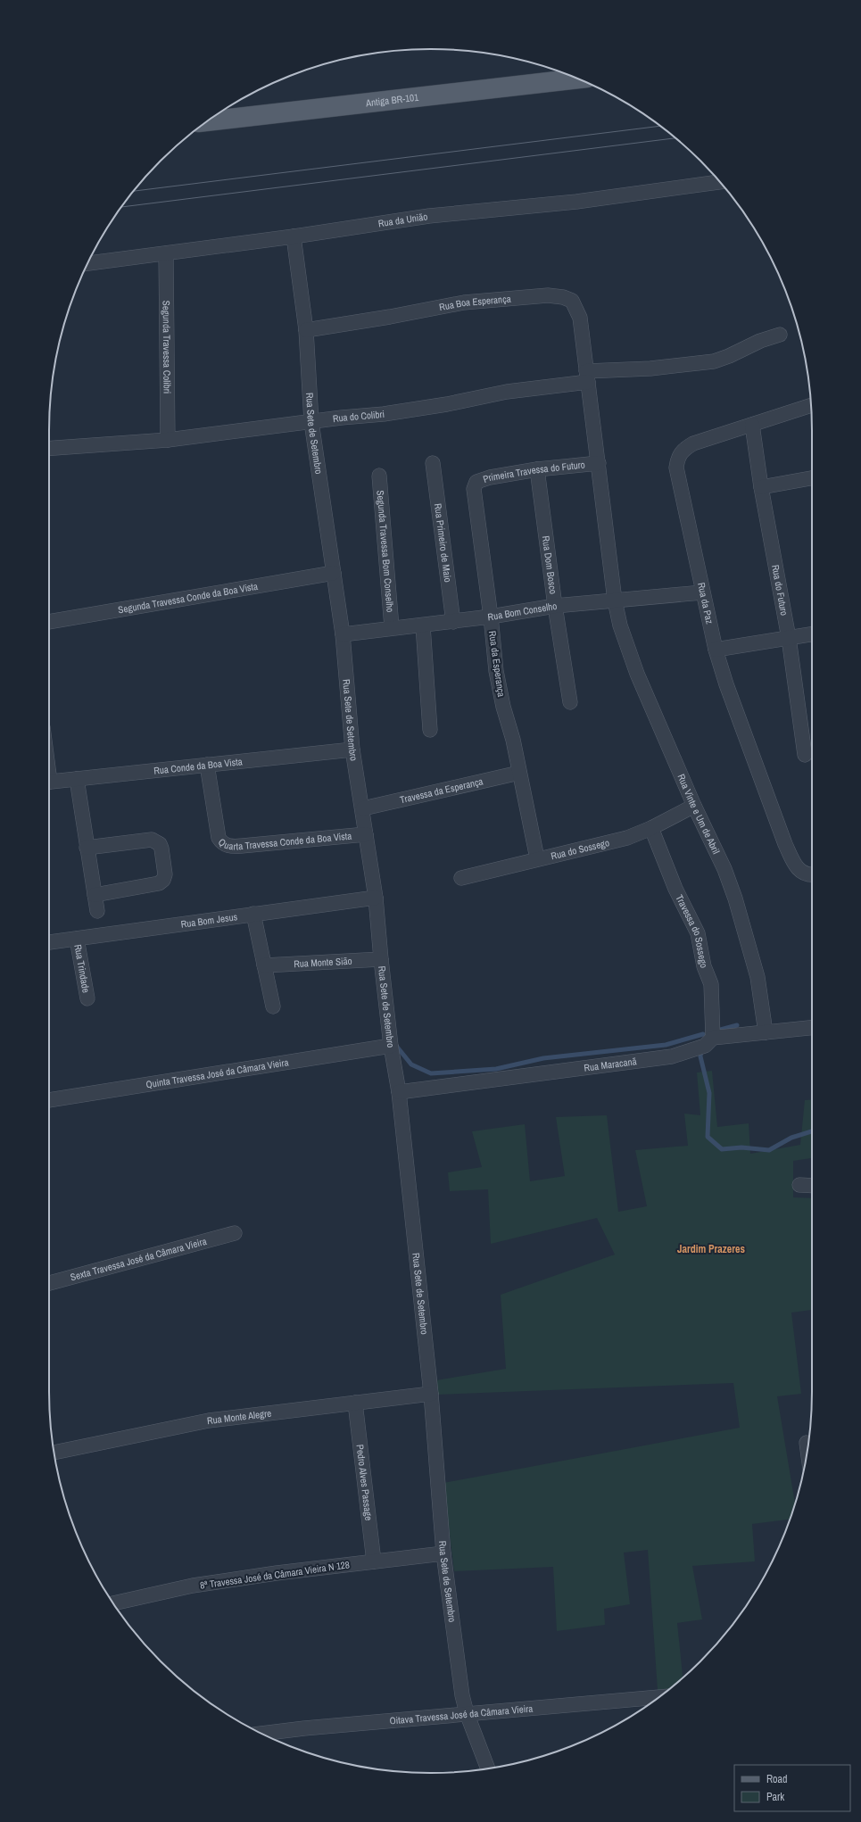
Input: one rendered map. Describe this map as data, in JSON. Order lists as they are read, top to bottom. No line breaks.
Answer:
{"streets":{"main road":["Antiga BR-101"],"street":["Rua da União","Rua Boa Esperança","Segunda Travessa Colibri","Rua do Colibri","Rua Sete de Setembro","Primeira Travessa do Futuro","Rua Primeiro de Maio","Segunda Travessa Bom Conselho","Rua Dom Bosco","Rua do Futuro","Segunda Travessa Conde da Boa Vista","Rua da Paz","Rua Bom Conselho","Rua da Esperança","Rua Conde da Boa Vista","Travessa da Esperança","Rua Vinte e Um de Abril","Quarta Travessa Conde da Boa Vista","Rua do Sossego","Rua Bom Jesus","Travessa do Sossego","Rua Monte Sião","Rua Trindade","Rua Maracanã","Quinta Travessa José da Câmara Vieira","Sexta Travessa José da Câmara Vieira","Rua Monte Alegre","Pedro Alves Passage","8ª Travessa José da Câmara Vieira N 128","Oitava Travessa José da Câmara Vieira"]},"crossings":[["Rua da União","Segunda Travessa Colibri"],["Rua da União","Rua Sete de Setembro"],["Rua Boa Esperança","Rua do Colibri"],["Rua Boa Esperança","Rua Sete de Setembro"],["Rua Boa Esperança","Primeira Travessa do Futuro"],["Segunda Travessa Colibri","Rua do Colibri"],["Rua do Colibri","Rua Sete de Setembro"],["Rua Sete de Setembro","Segunda Travessa Conde da Boa Vista"],["Rua Sete de Setembro","Rua Bom Conselho"],["Rua Sete de Setembro","Rua Conde da Boa Vista"],["Rua Sete de Setembro","Travessa da Esperança"],["Rua Sete de Setembro","Quarta Travessa Conde da Boa Vista"],["Rua Sete de Setembro","Rua Bom Jesus"],["Rua Sete de Setembro","Rua Monte Sião"],["Rua Sete de Setembro","Rua Maracanã"],["Rua Sete de Setembro","Quinta Travessa José da Câmara Vieira"],["Rua Sete de Setembro","Rua Monte Alegre"],["Rua Sete de Setembro","8ª Travessa José da Câmara Vieira N 128"],["Rua Sete de Setembro","Oitava Travessa José da Câmara Vieira"],["Primeira Travessa do Futuro","Rua Dom Bosco"],["Primeira Travessa do Futuro","Rua da Esperança"],["Rua Primeiro de Maio","Rua Bom Conselho"],["Segunda Travessa Bom Conselho","Rua Bom Conselho"],["Rua Dom Bosco","Rua Bom Conselho"],["Rua do Futuro","Rua da Paz"],["Rua da Paz","Rua Bom Conselho"],["Rua Bom Conselho","Rua da Esperança"],["Rua Bom Conselho","Rua Vinte e Um de Abril"],["Rua da Esperança","Travessa da Esperança"],["Rua da Esperança","Rua do Sossego"],["Rua Conde da Boa Vista","Quarta Travessa Conde da Boa Vista"],["Rua Vinte e Um de Abril","Rua do Sossego"],["Rua Vinte e Um de Abril","Rua Maracanã"],["Rua do Sossego","Travessa do Sossego"],["Rua Bom Jesus","Rua Trindade"],["Travessa do Sossego","Rua Maracanã"],["Rua Monte Alegre","Pedro Alves Passage"],["Pedro Alves Passage","8ª Travessa José da Câmara Vieira N 128"]],"districts":["Jardim Prazeres"],"legend":["Road","Park"]}
